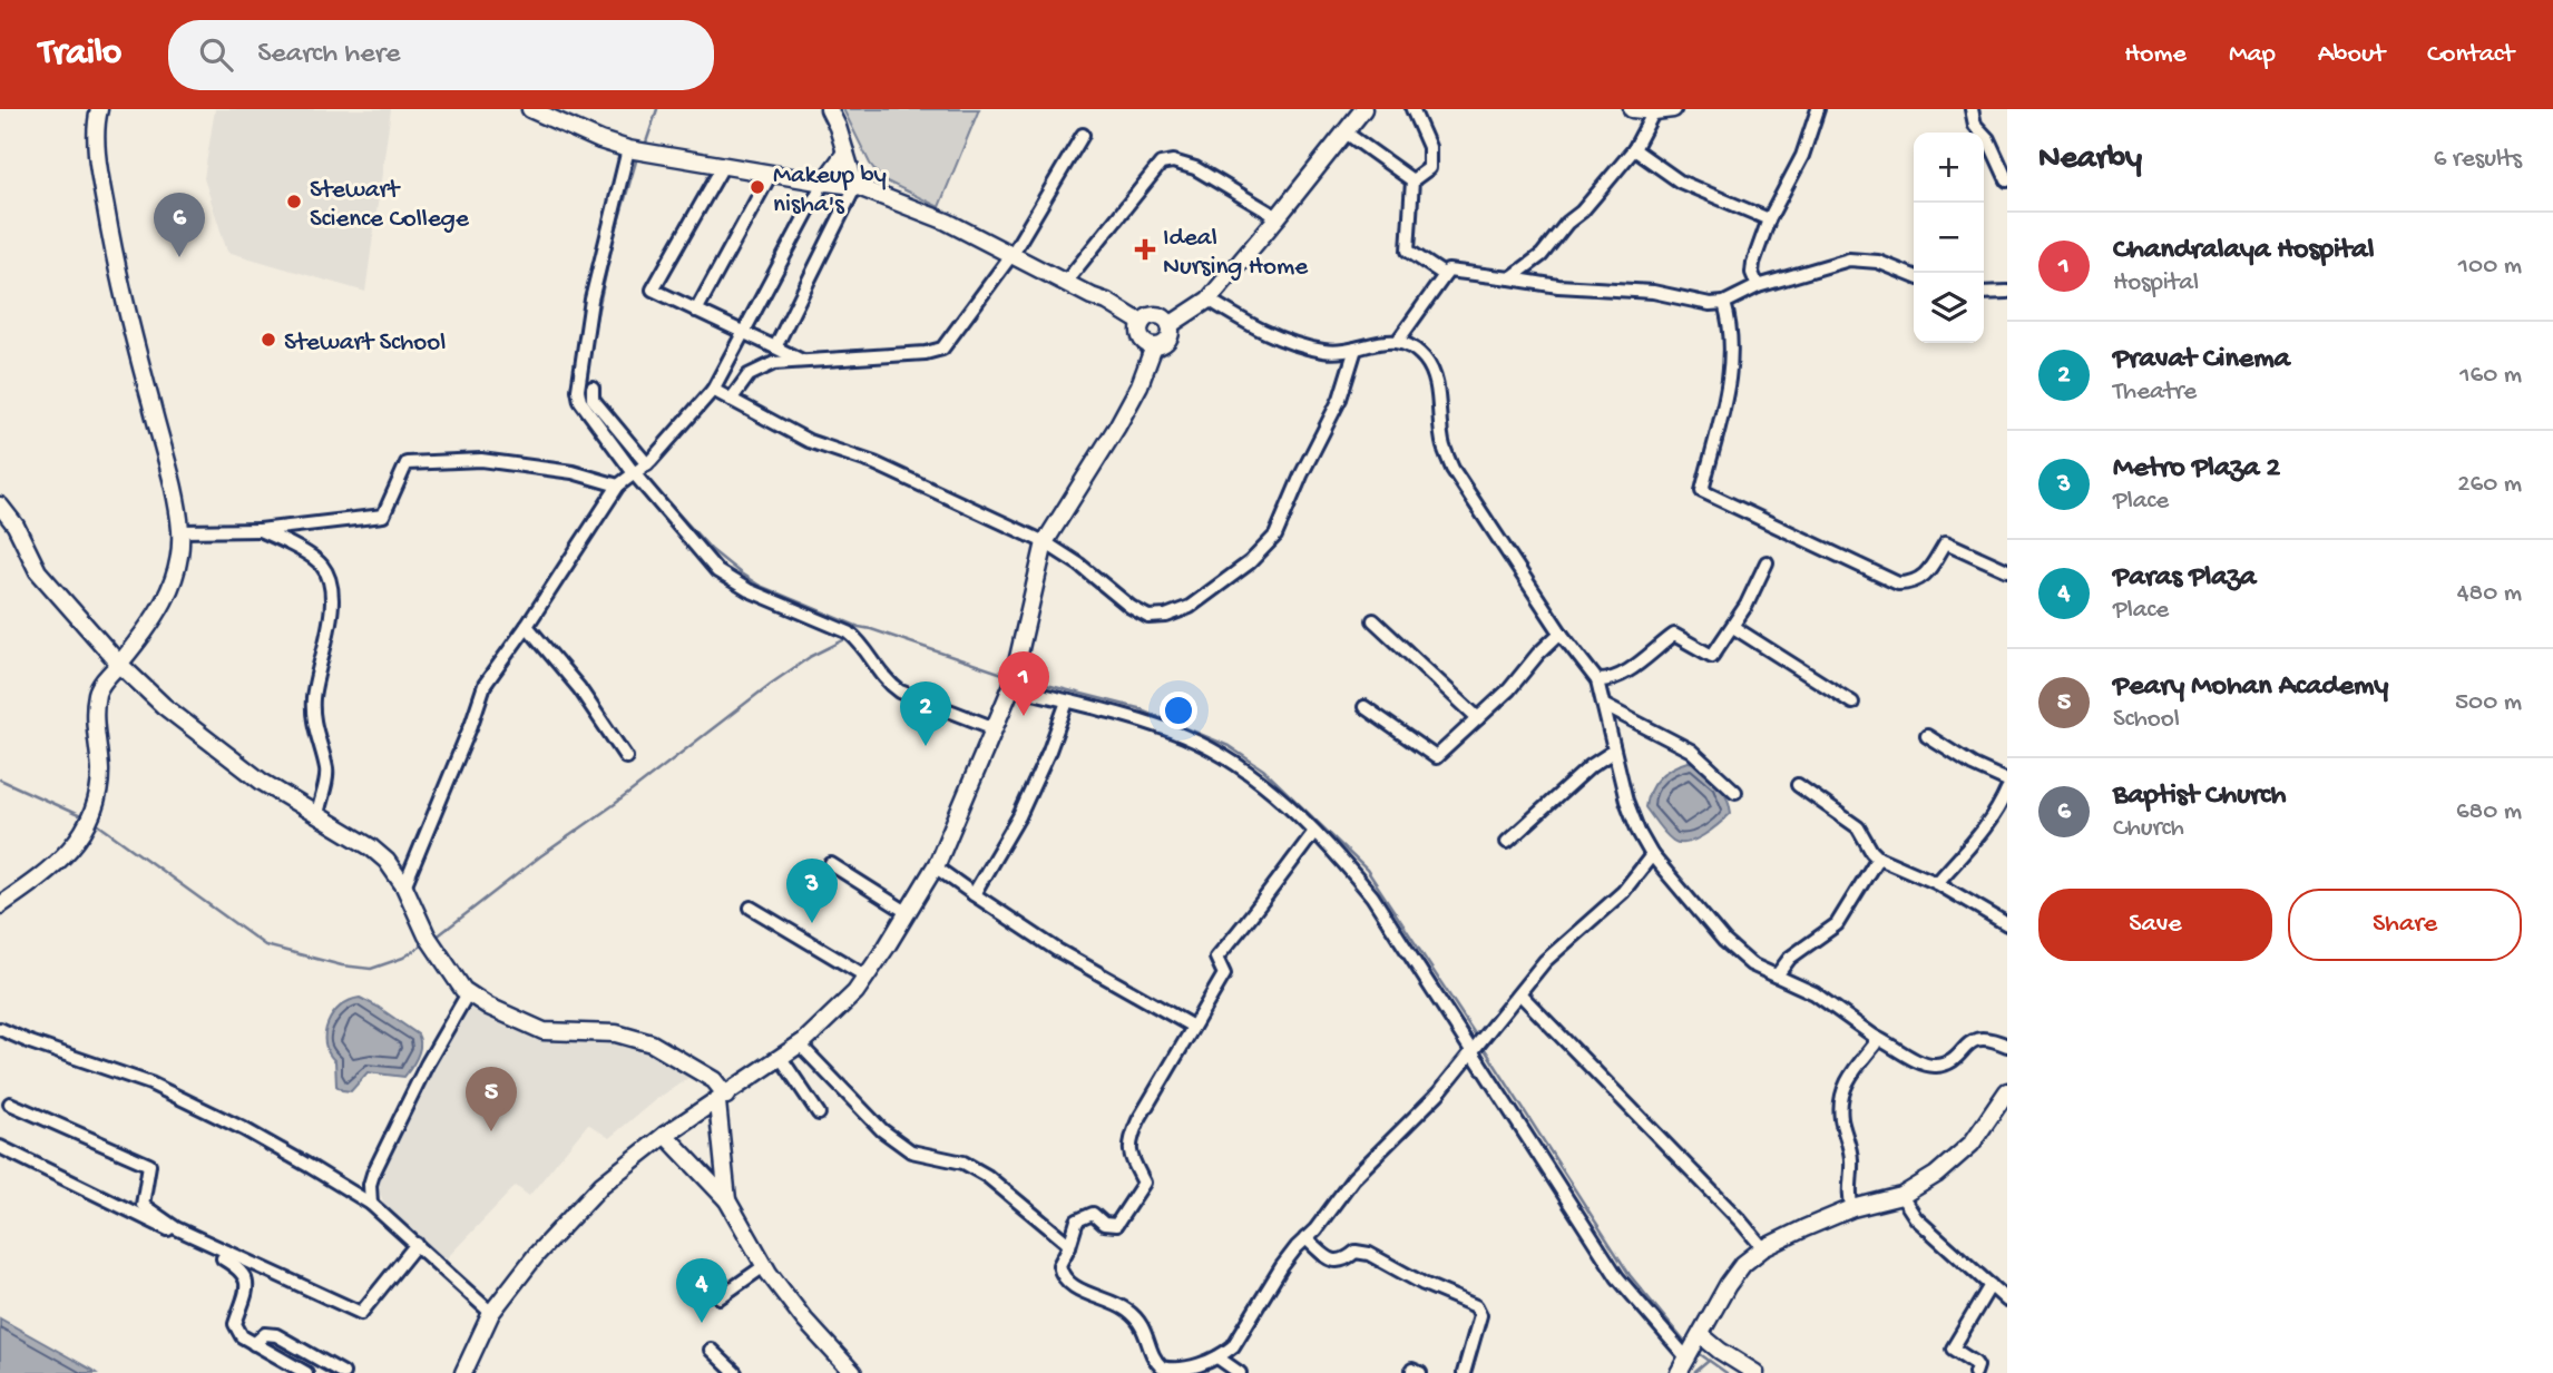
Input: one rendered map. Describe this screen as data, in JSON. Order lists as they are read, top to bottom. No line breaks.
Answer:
{"places":{"other":["Makeup by nisha's","Stewart Science College","Stewart School"],"health":["Ideal Nursing Home"]},"page":{"header":"Trailo","search":"Search here","nav":["Home","Map","About","Contact"],"heading":["Nearby","6 results"],"map_buttons":["+","−"],"pins":["6","1","2","3","5","4"],"list":[{"mark":"1","name":"Chandralaya Hospital","note":"Hospital","value":"100 m"},{"mark":"2","name":"Pravat Cinema","note":"Theatre","value":"160 m"},{"mark":"3","name":"Metro Plaza 2","note":"Place","value":"260 m"},{"mark":"4","name":"Paras Plaza","note":"Place","value":"480 m"},{"mark":"5","name":"Peary Mohan Academy","note":"School","value":"500 m"},{"mark":"6","name":"Baptist Church","note":"Church","value":"680 m"}],"buttons":["Save","Share"]}}
